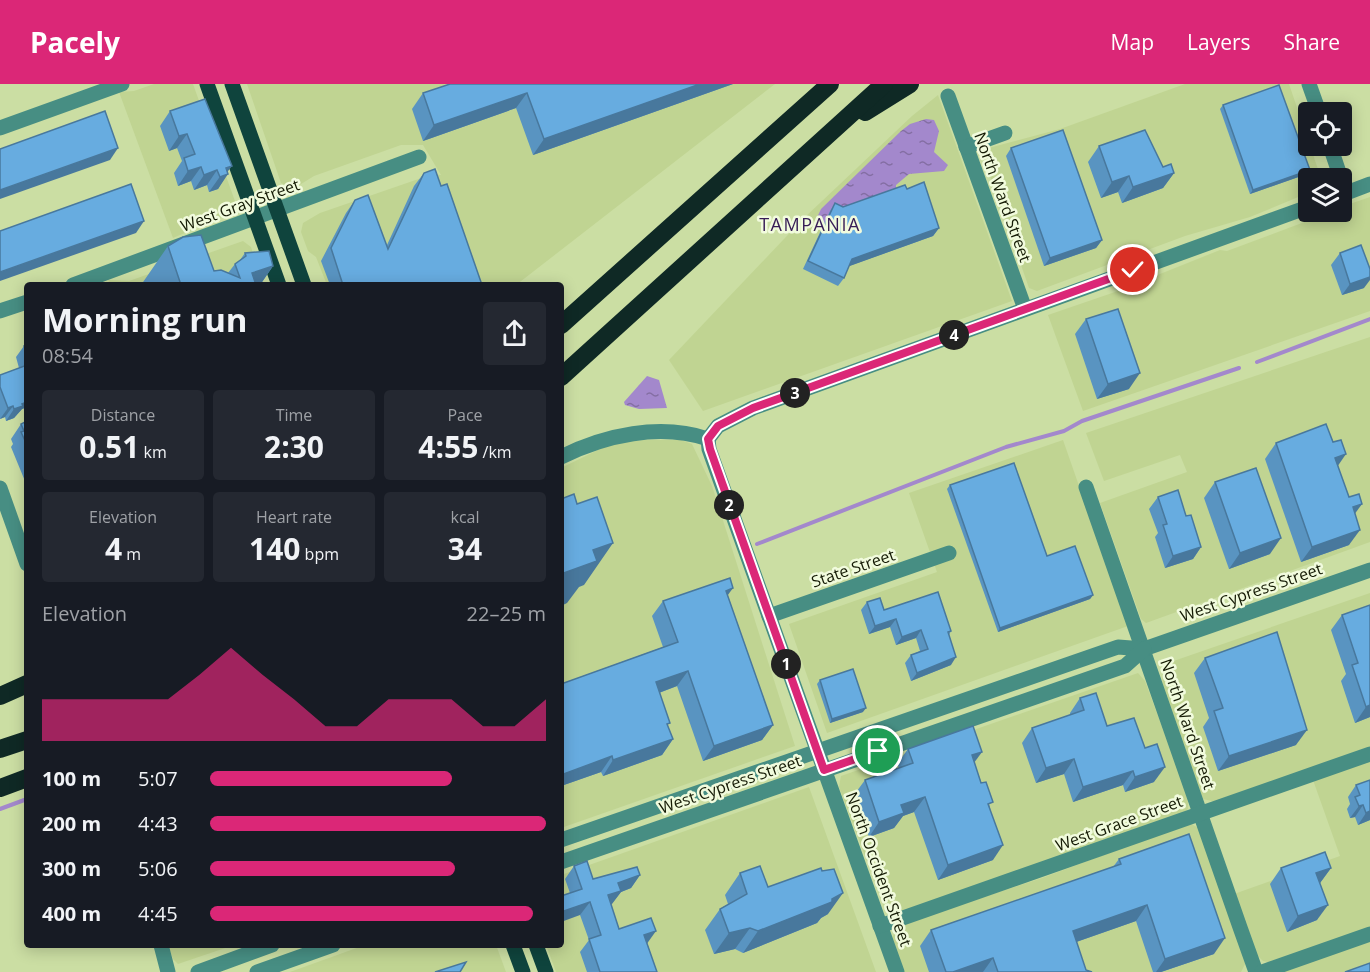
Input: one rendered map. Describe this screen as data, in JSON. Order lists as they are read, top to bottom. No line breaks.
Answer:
{"streets":{"street":["North Ward Street","West Gray Street","State Street","West Cypress Street","West Grace Street","North Occident Street"]},"crossings":[["North Ward Street","West Cypress Street"],["North Ward Street","West Grace Street"],["State Street","North Occident Street"],["West Cypress Street","North Occident Street"],["West Grace Street","North Occident Street"]],"districts":["TAMPANIA"],"page":{"header":"Pacely","nav":["Map","Layers","Share"],"heading":["Morning run","08:54"],"pins":["4","3","2","1"],"stats":[["Distance","0.51 km"],["Time","2:30"],["Pace","4:55 /km"],["Elevation","4 m"],["Heart rate","140 bpm"],["kcal","34"]],"chart":["Elevation","22–25 m"],"list":[{"name":"100 m","note":"5:07"},{"name":"200 m","note":"4:43"},{"name":"300 m","note":"5:06"},{"name":"400 m","note":"4:45"}]}}
